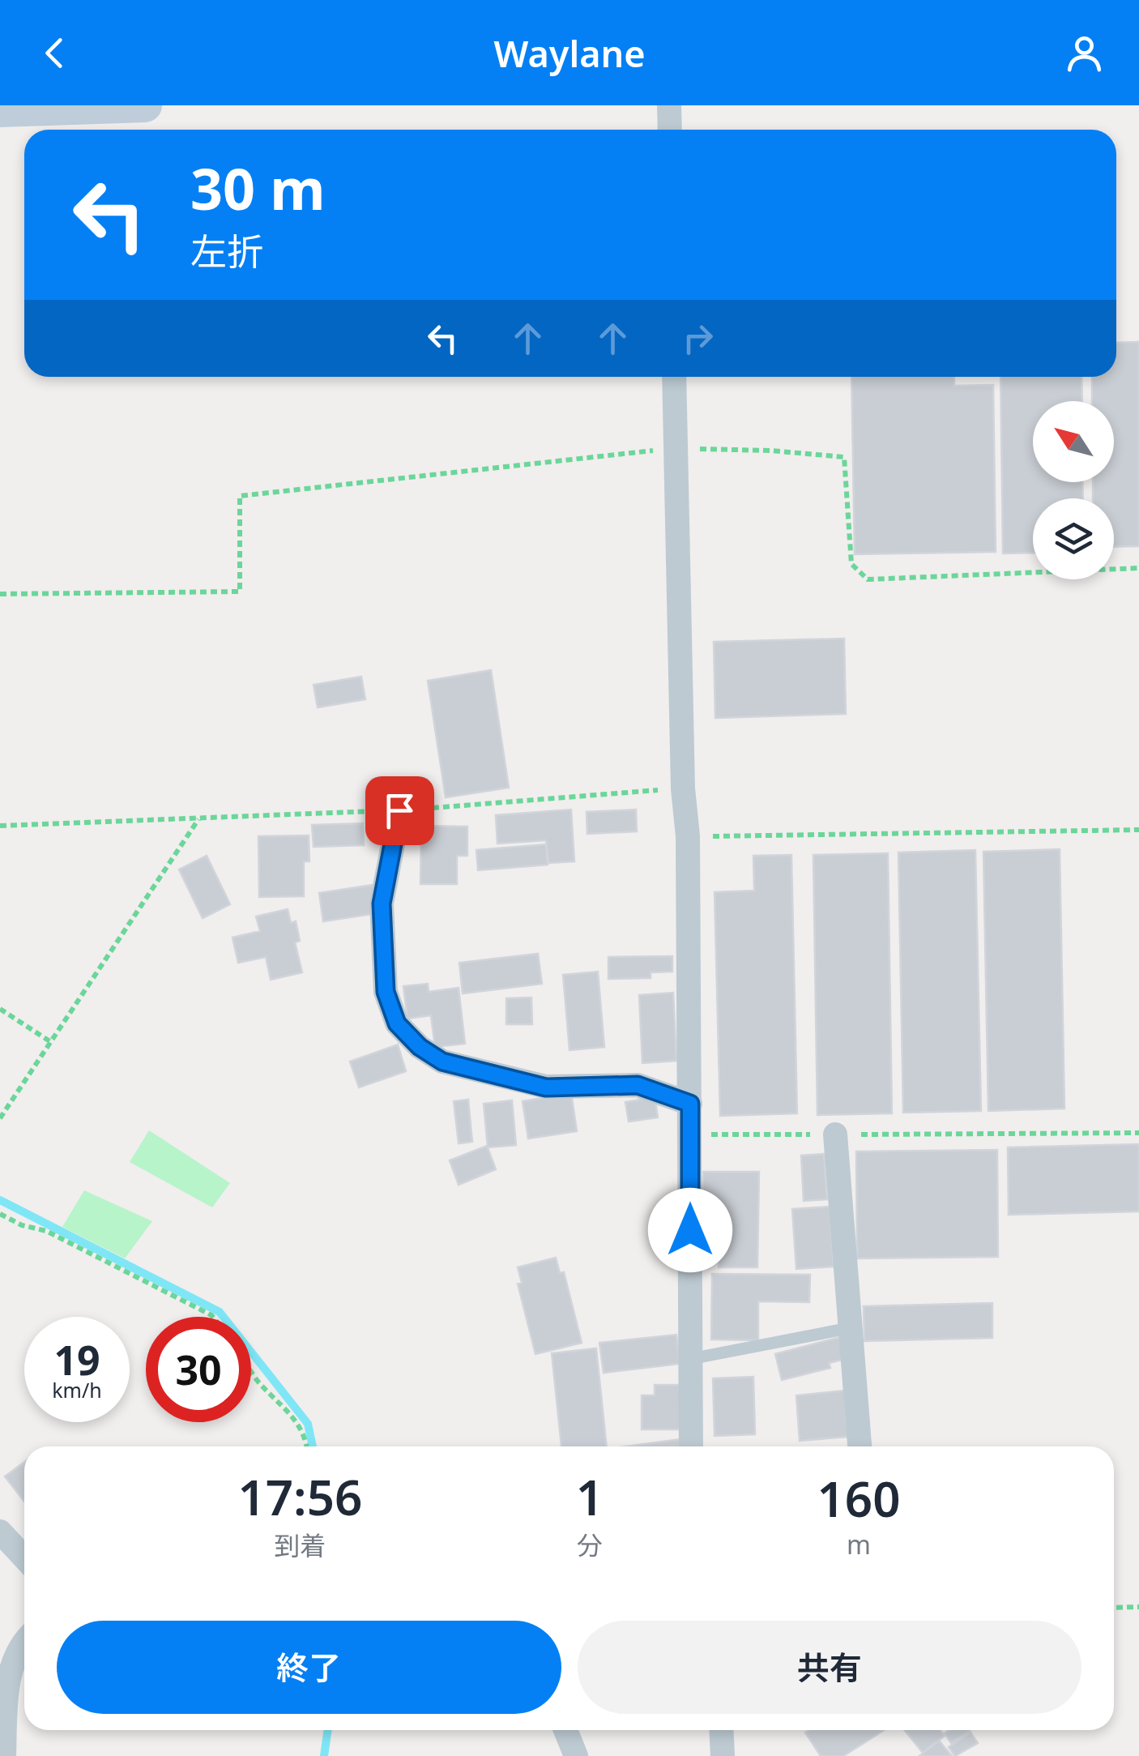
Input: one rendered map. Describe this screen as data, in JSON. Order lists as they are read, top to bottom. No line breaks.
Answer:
{"north":"top left","page":{"header":"Waylane","turn":["30 m","左折"],"speed":"19 km/h","limit":"30","eta":["17:56","到着","1","分","160","m"],"buttons":["終了","共有"]}}
